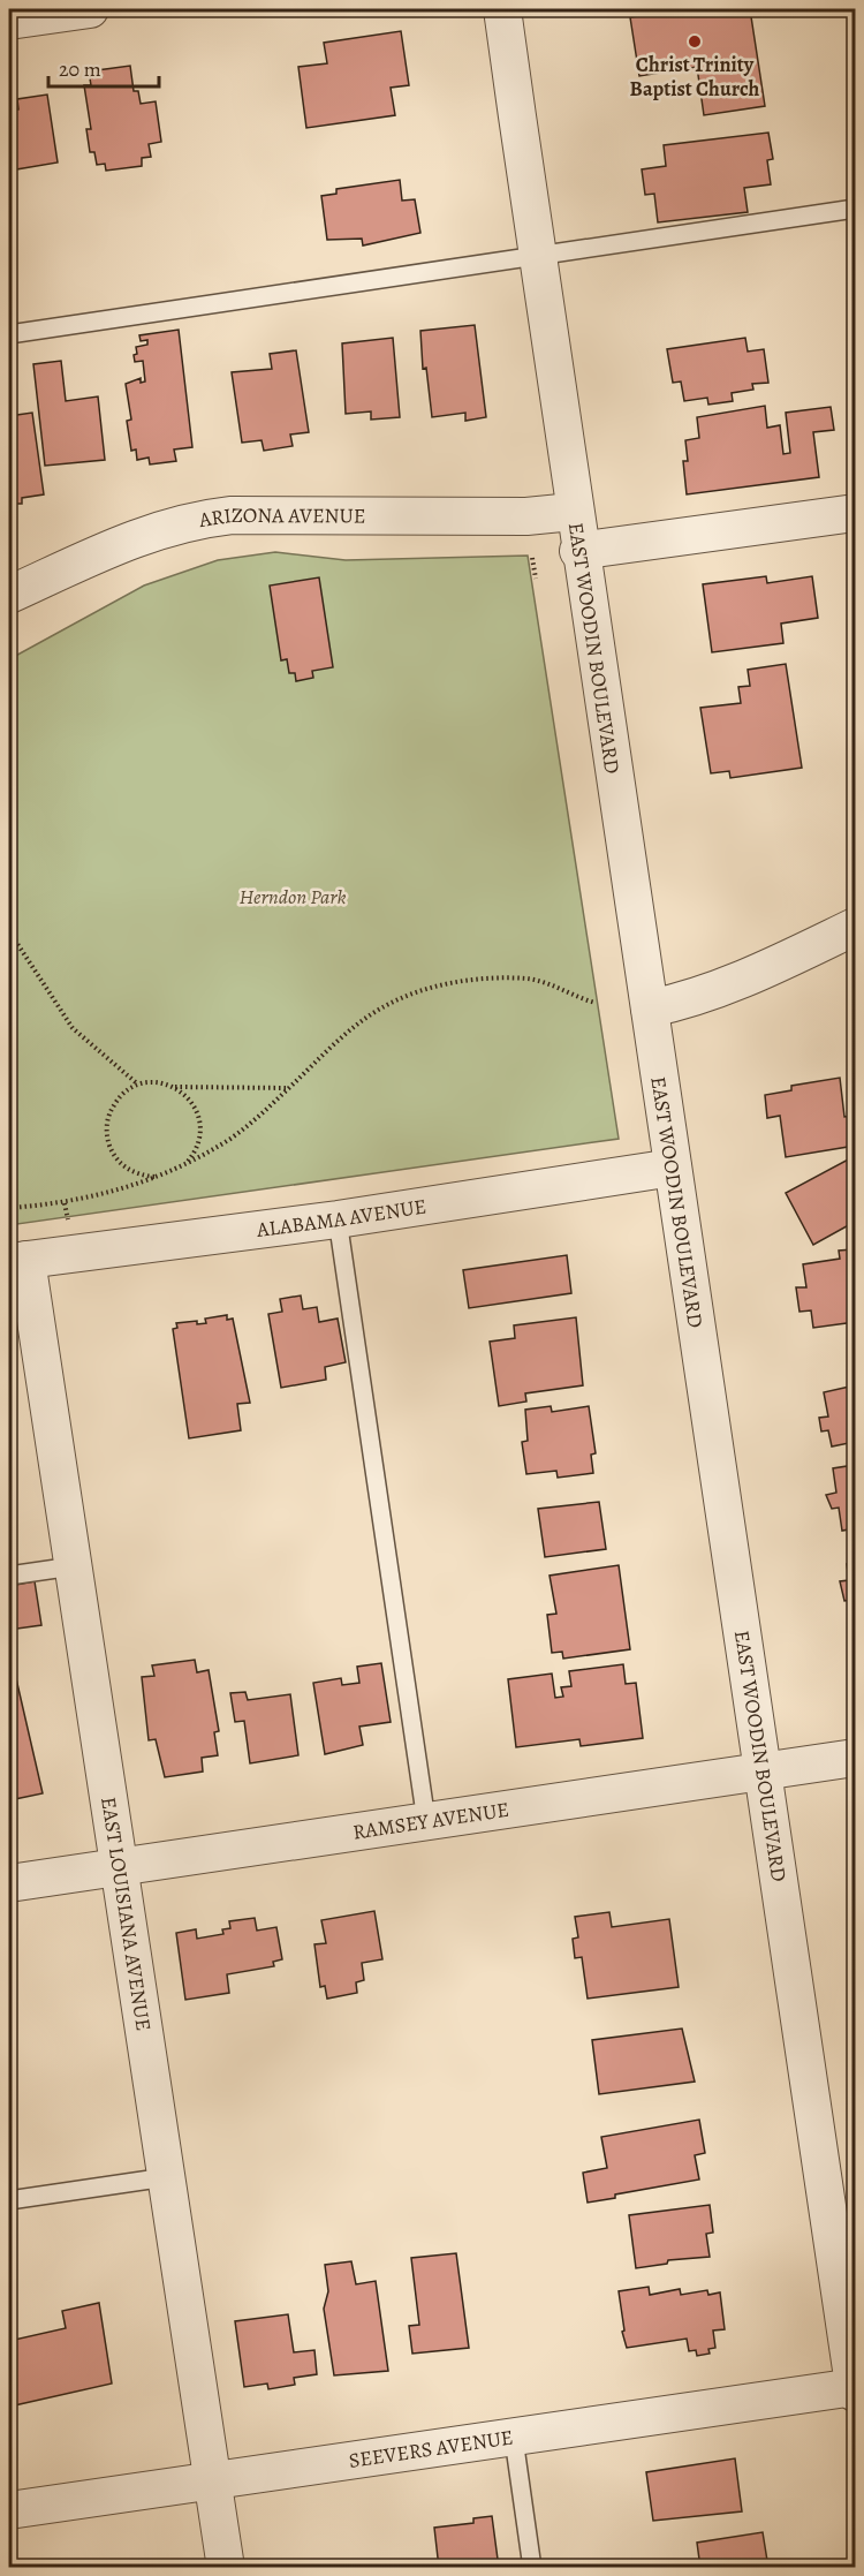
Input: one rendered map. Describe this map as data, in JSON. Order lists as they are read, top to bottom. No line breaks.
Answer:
{"streets":{"street":["ARIZONA AVENUE","EAST WOODIN BOULEVARD","ALABAMA AVENUE","RAMSEY AVENUE","EAST LOUISIANA AVENUE","SEEVERS AVENUE"]},"crossings":[["ARIZONA AVENUE","EAST WOODIN BOULEVARD"],["EAST WOODIN BOULEVARD","ALABAMA AVENUE"],["EAST WOODIN BOULEVARD","RAMSEY AVENUE"],["EAST WOODIN BOULEVARD","SEEVERS AVENUE"],["ALABAMA AVENUE","EAST LOUISIANA AVENUE"],["RAMSEY AVENUE","EAST LOUISIANA AVENUE"],["EAST LOUISIANA AVENUE","SEEVERS AVENUE"]],"parks":["Herndon Park"],"places":["Christ Trinity Baptist Church"],"scale_bar":"20 m"}
